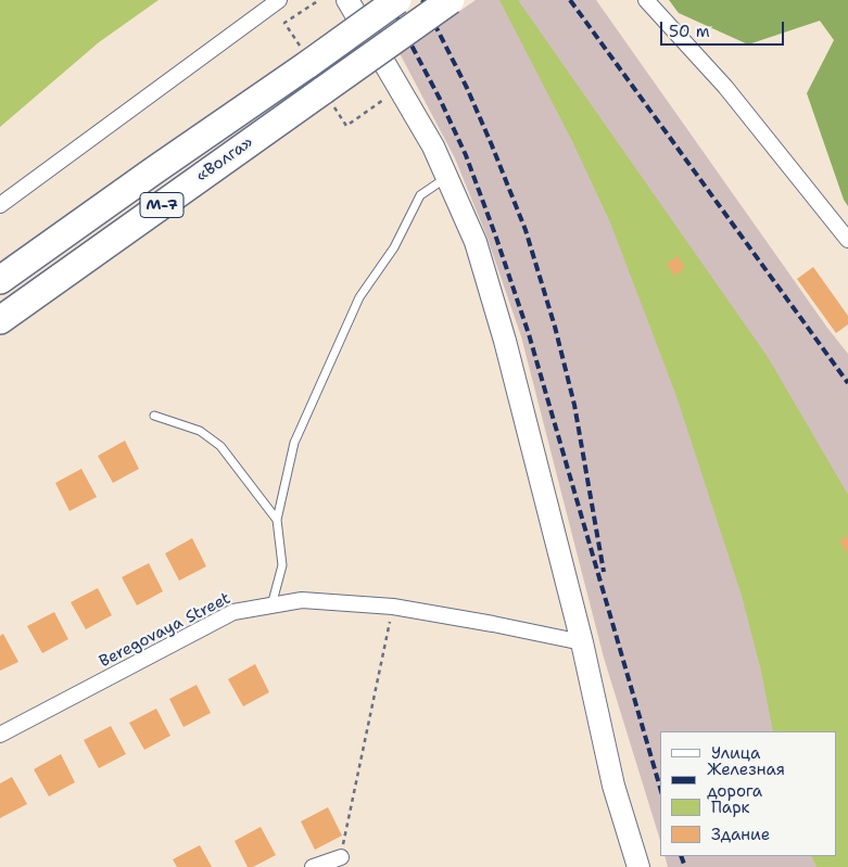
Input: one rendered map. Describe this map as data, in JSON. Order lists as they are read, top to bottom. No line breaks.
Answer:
{"streets":{"highway":["«Волга»","М-7"],"street":["Beregovaya Street"]},"legend":["Улица","Железная дорога","Парк","Здание"],"scale_bar":"50 m"}
